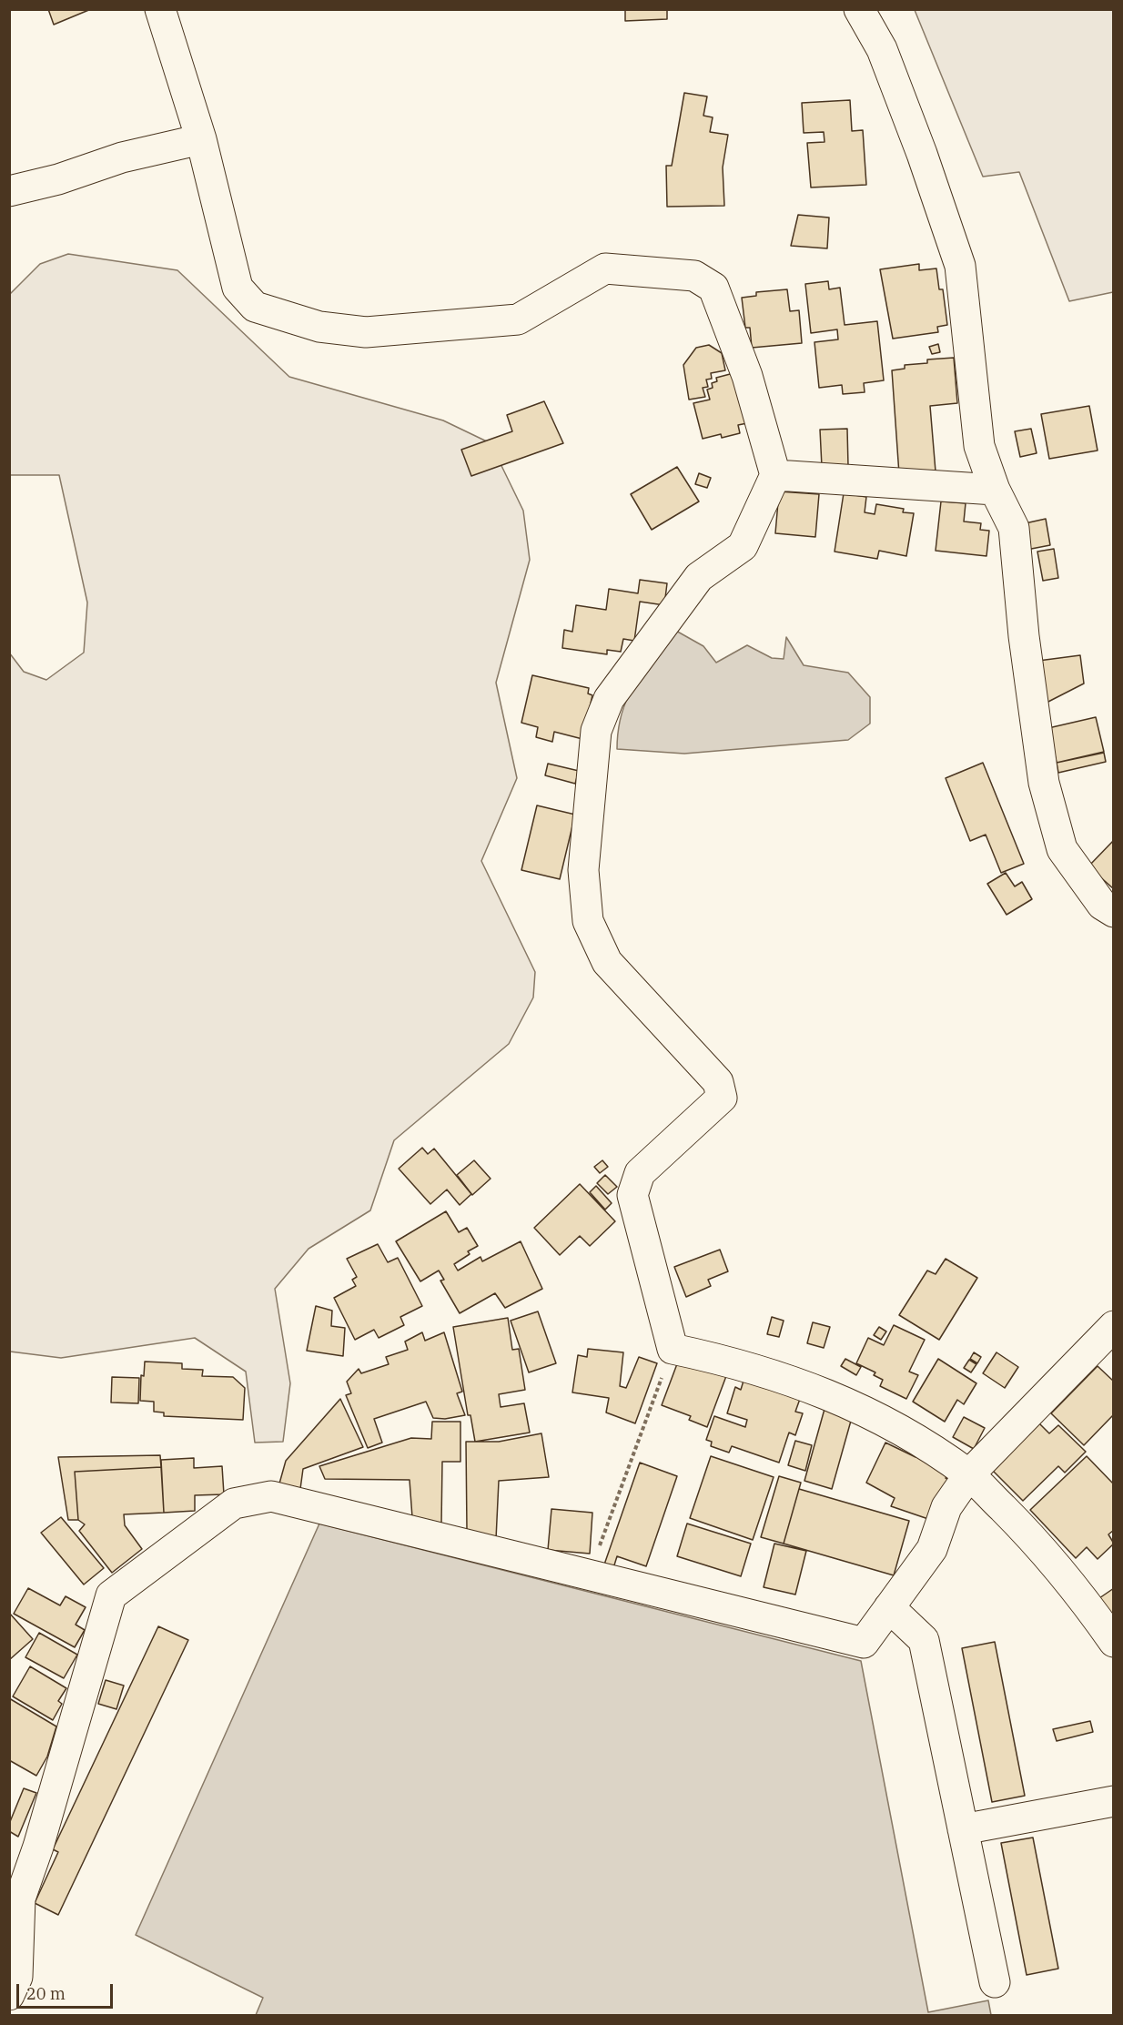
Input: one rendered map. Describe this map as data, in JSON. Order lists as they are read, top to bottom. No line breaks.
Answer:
{"scale_bar":"20 m"}
